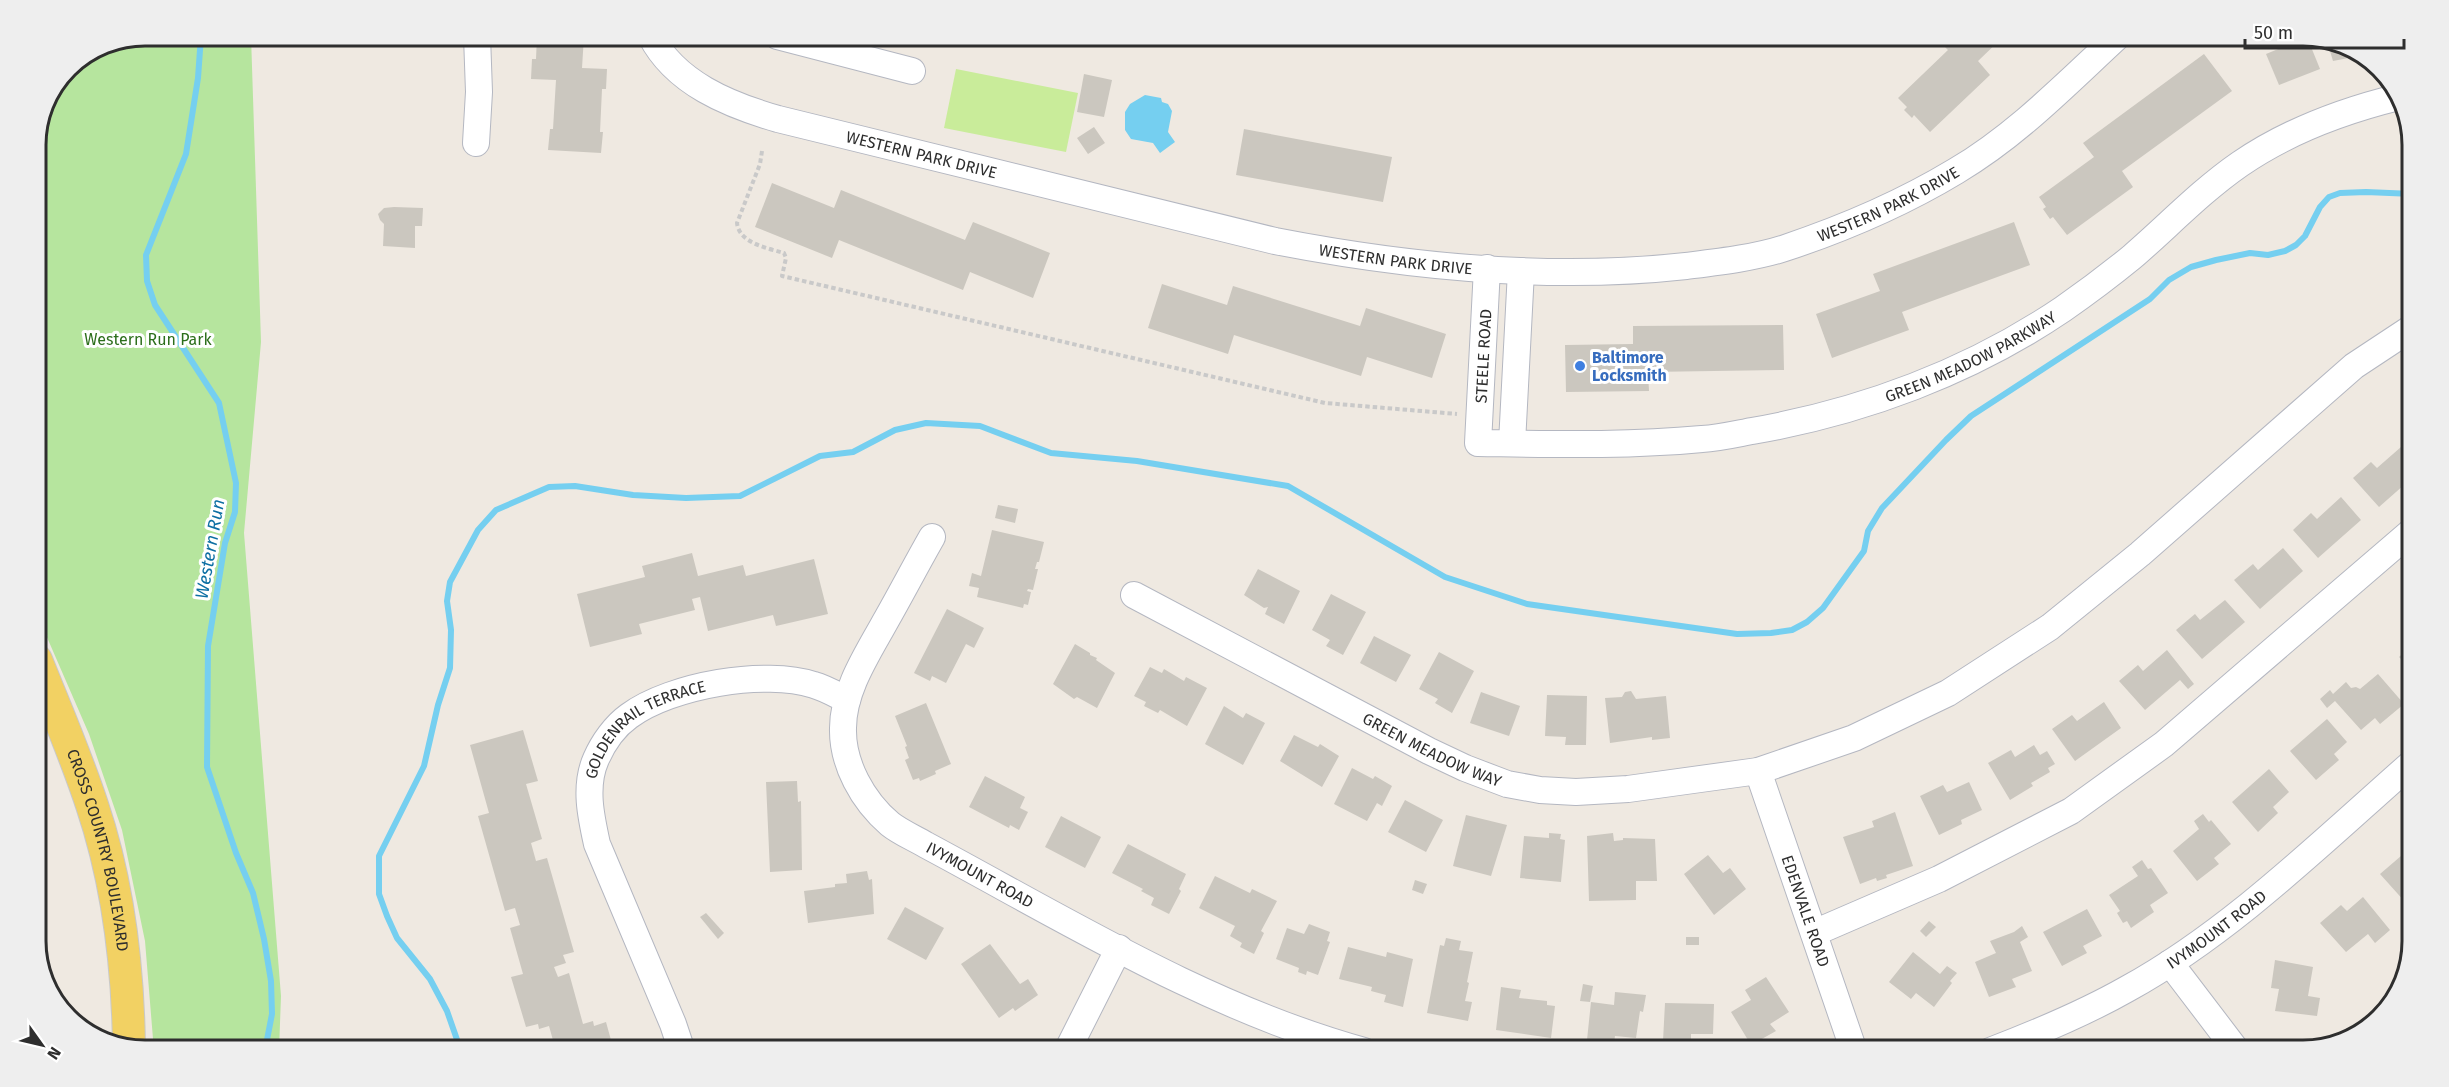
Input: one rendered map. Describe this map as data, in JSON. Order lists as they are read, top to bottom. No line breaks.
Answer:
{"streets":{"main road":["CROSS COUNTRY BOULEVARD"],"street":["WESTERN PARK DRIVE","GREEN MEADOW PARKWAY","STEELE ROAD","GOLDENRAIL TERRACE","GREEN MEADOW WAY","IVYMOUNT ROAD","EDENVALE ROAD"]},"crossings":[["WESTERN PARK DRIVE","STEELE ROAD"],["GREEN MEADOW PARKWAY","STEELE ROAD"],["GOLDENRAIL TERRACE","IVYMOUNT ROAD"],["GREEN MEADOW WAY","EDENVALE ROAD"]],"water":["Western Run"],"parks":["Western Run Park"],"places":["Baltimore Locksmith"],"scale_bar":"50 m","north":"bottom right"}
